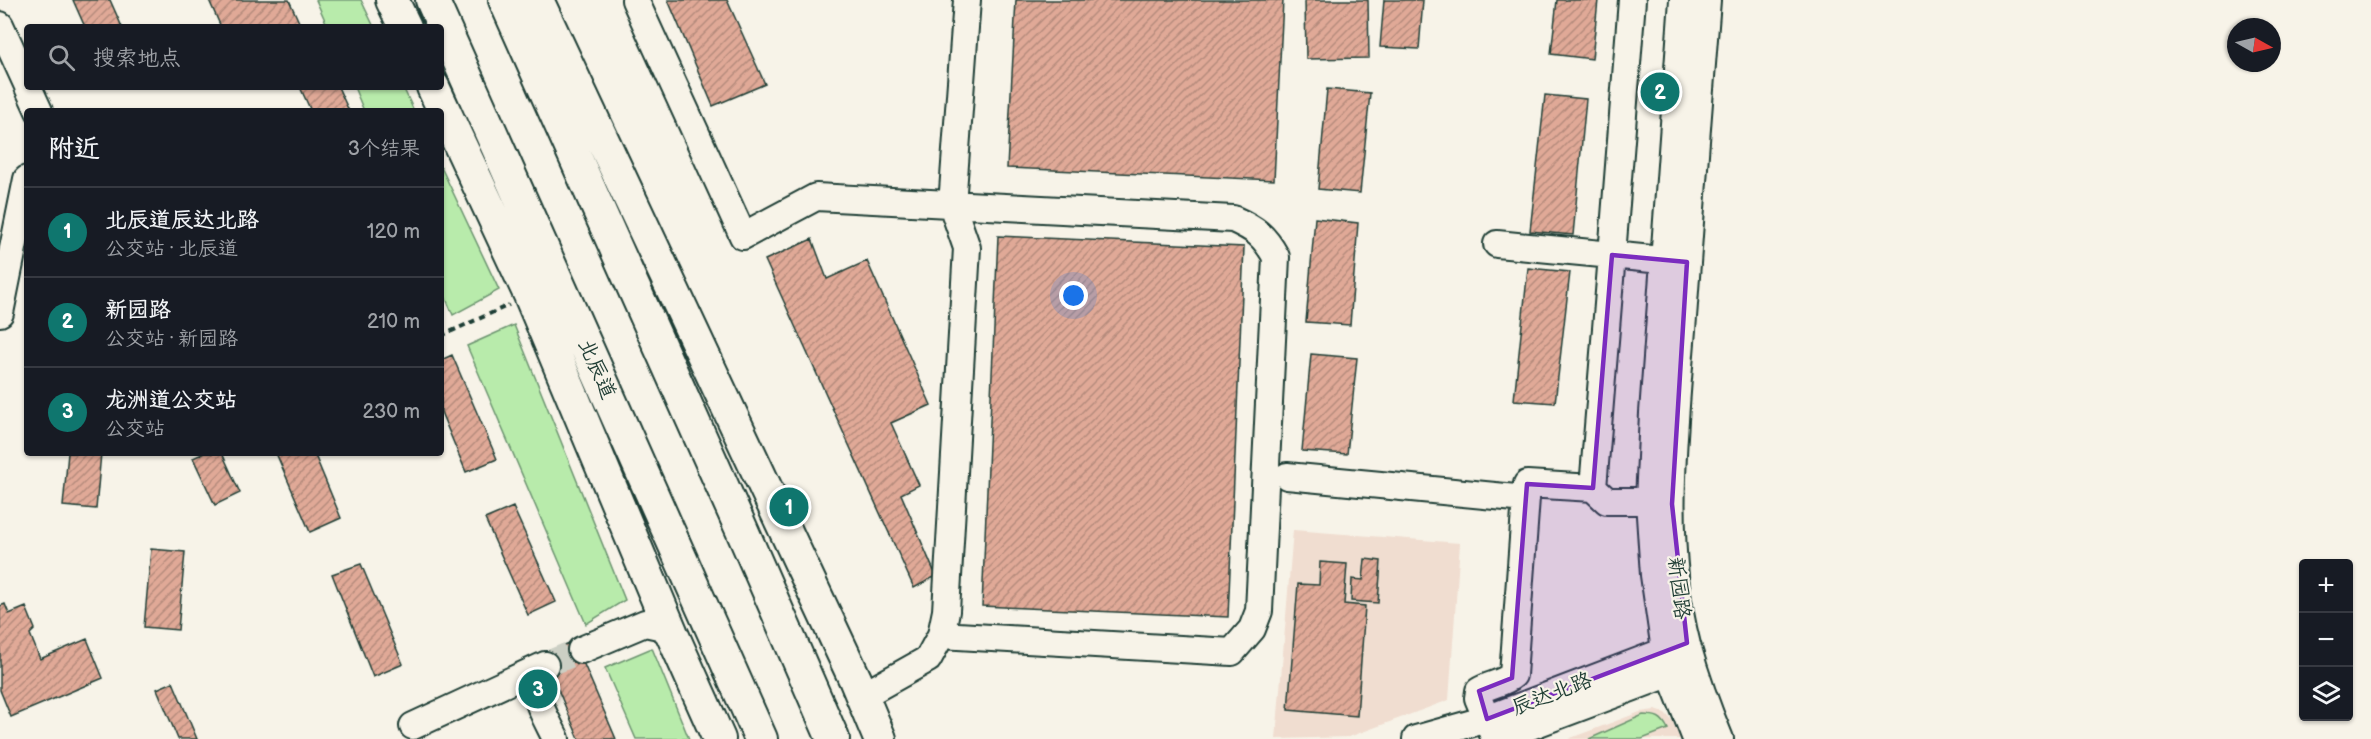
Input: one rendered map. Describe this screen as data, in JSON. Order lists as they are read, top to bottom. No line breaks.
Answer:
{"streets":{"main road":["北辰道"],"street":["新园路","辰达北路"]},"crossings":[["新园路","辰达北路"]],"north":"right","page":{"search":"搜索地点","pins":["2","1","3"],"heading":["附近","3个结果"],"list":[{"mark":"1","name":"北辰道辰达北路","note":"公交站 · 北辰道","value":"120 m"},{"mark":"2","name":"新园路","note":"公交站 · 新园路","value":"210 m"},{"mark":"3","name":"龙洲道公交站","note":"公交站","value":"230 m"}],"map_buttons":["+","−"]}}
